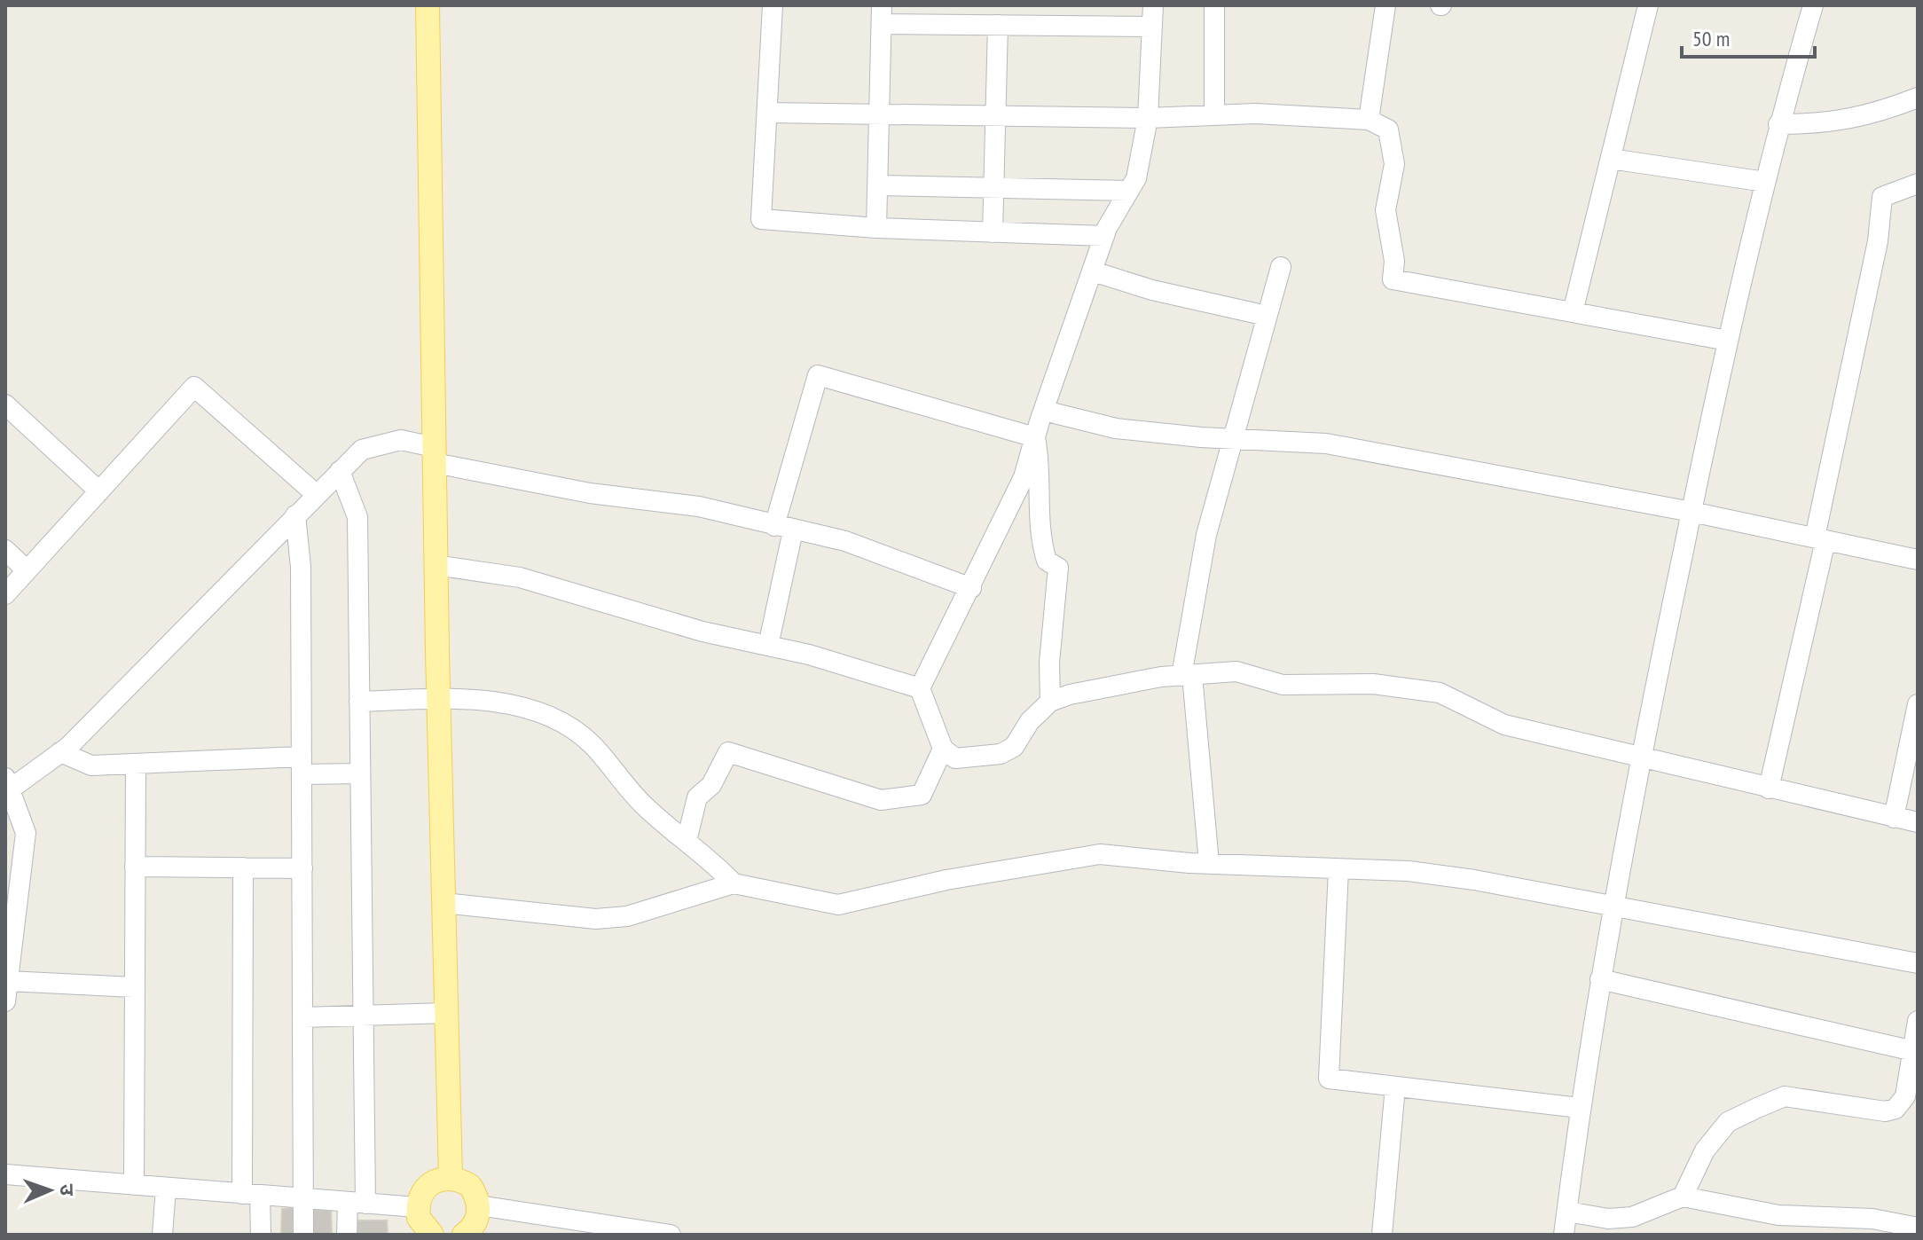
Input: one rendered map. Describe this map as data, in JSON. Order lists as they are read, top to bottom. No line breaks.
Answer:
{"scale_bar":"50 m","north":"right"}
